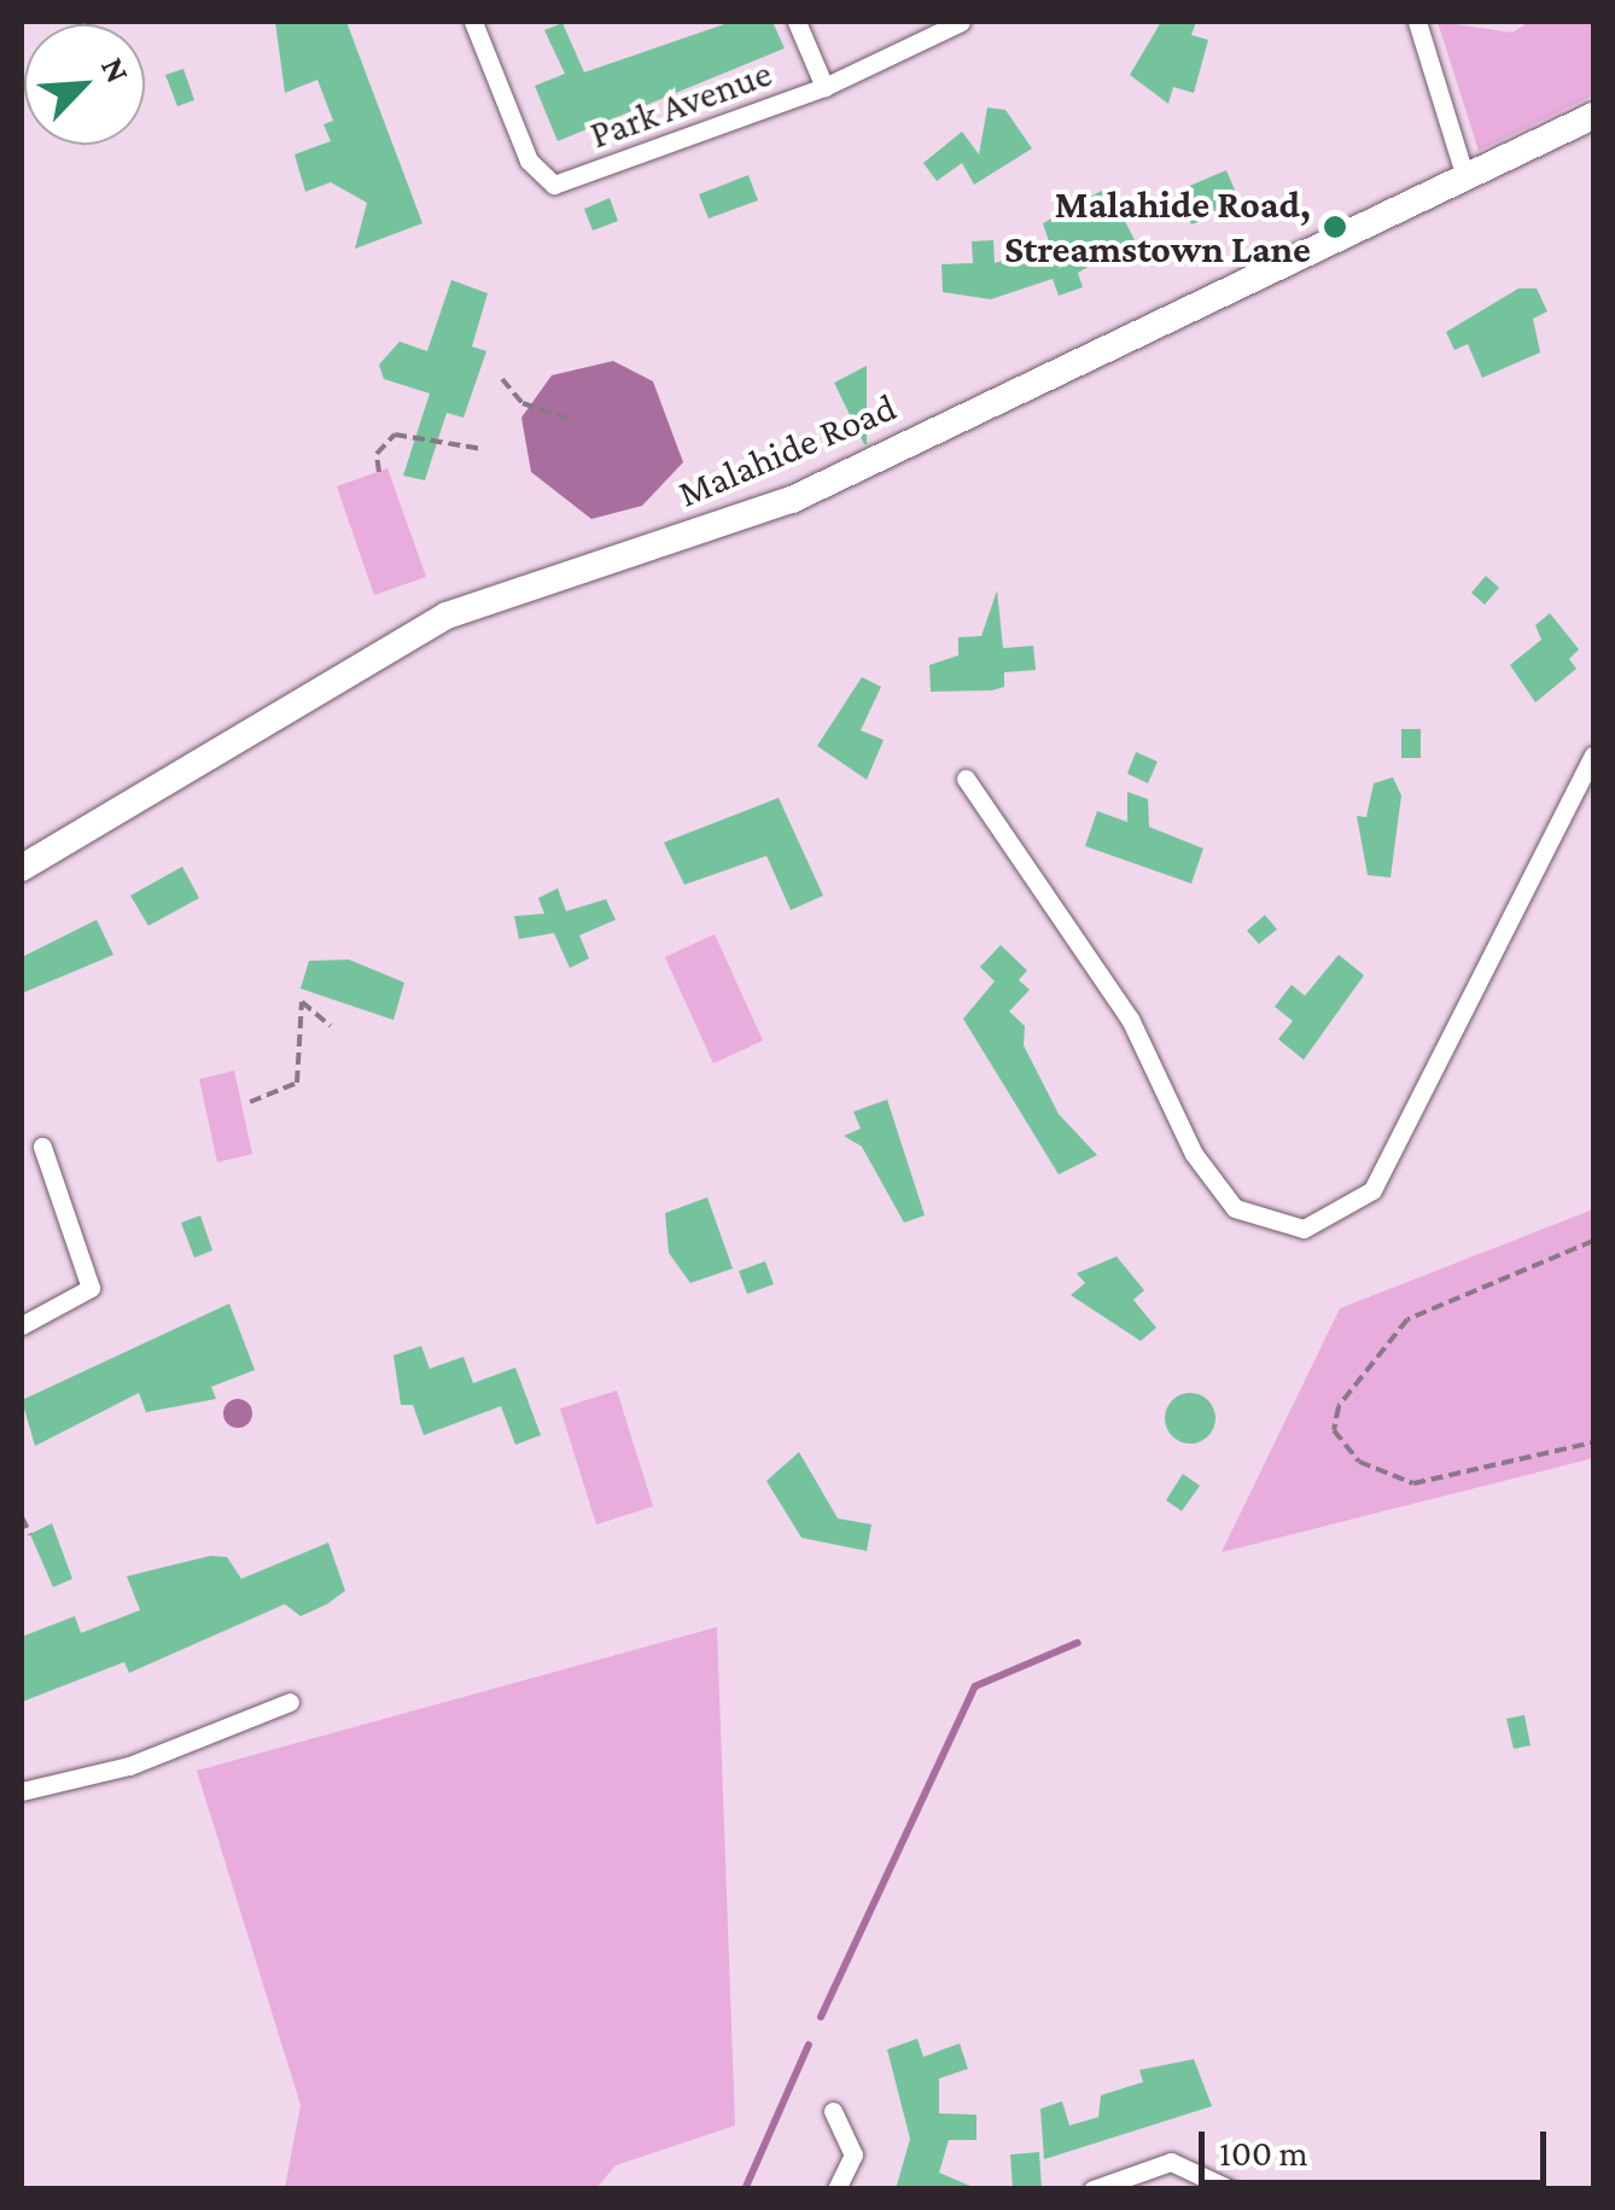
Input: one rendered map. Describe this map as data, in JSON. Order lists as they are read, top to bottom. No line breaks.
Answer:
{"streets":{"main road":["Malahide Road"],"street":["Park Avenue"]},"places":["Malahide Road, Streamstown Lane"],"scale_bar":"100 m","north":"top right"}
